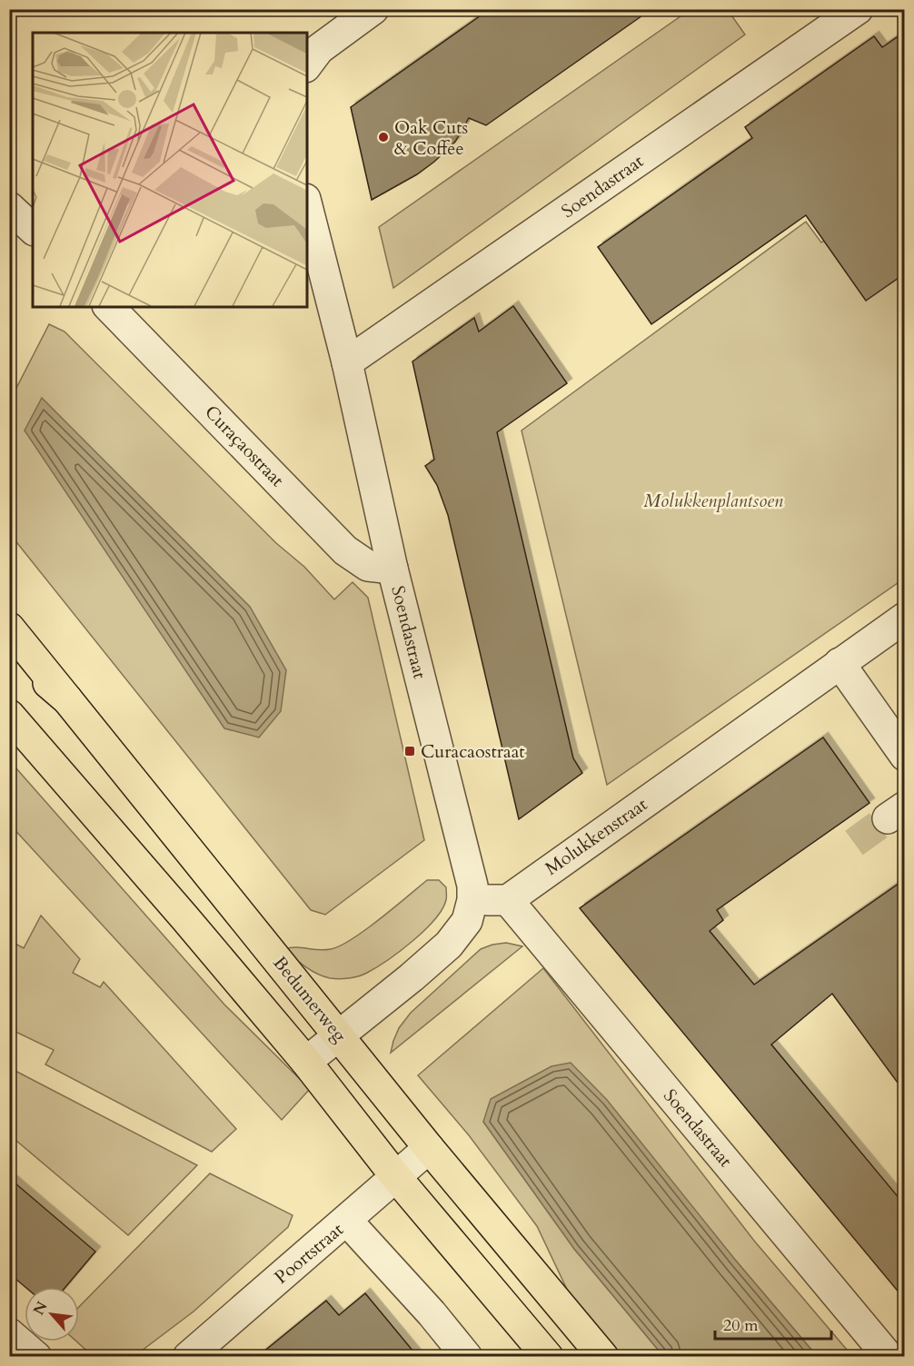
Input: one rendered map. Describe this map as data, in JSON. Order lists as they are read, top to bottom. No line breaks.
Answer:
{"streets":{"main road":["Bedumerweg"],"street":["Soendastraat","Curaçaostraat","Molukkenstraat","Poortstraat"]},"crossings":[["Soendastraat","Curaçaostraat"],["Soendastraat","Molukkenstraat"],["Bedumerweg","Poortstraat"]],"parks":["Molukkenplantsoen"],"places":{"other":["Oak Cuts & Coffee"],"transit":["Curacaostraat"]},"scale_bar":"20 m","north":"top left"}
